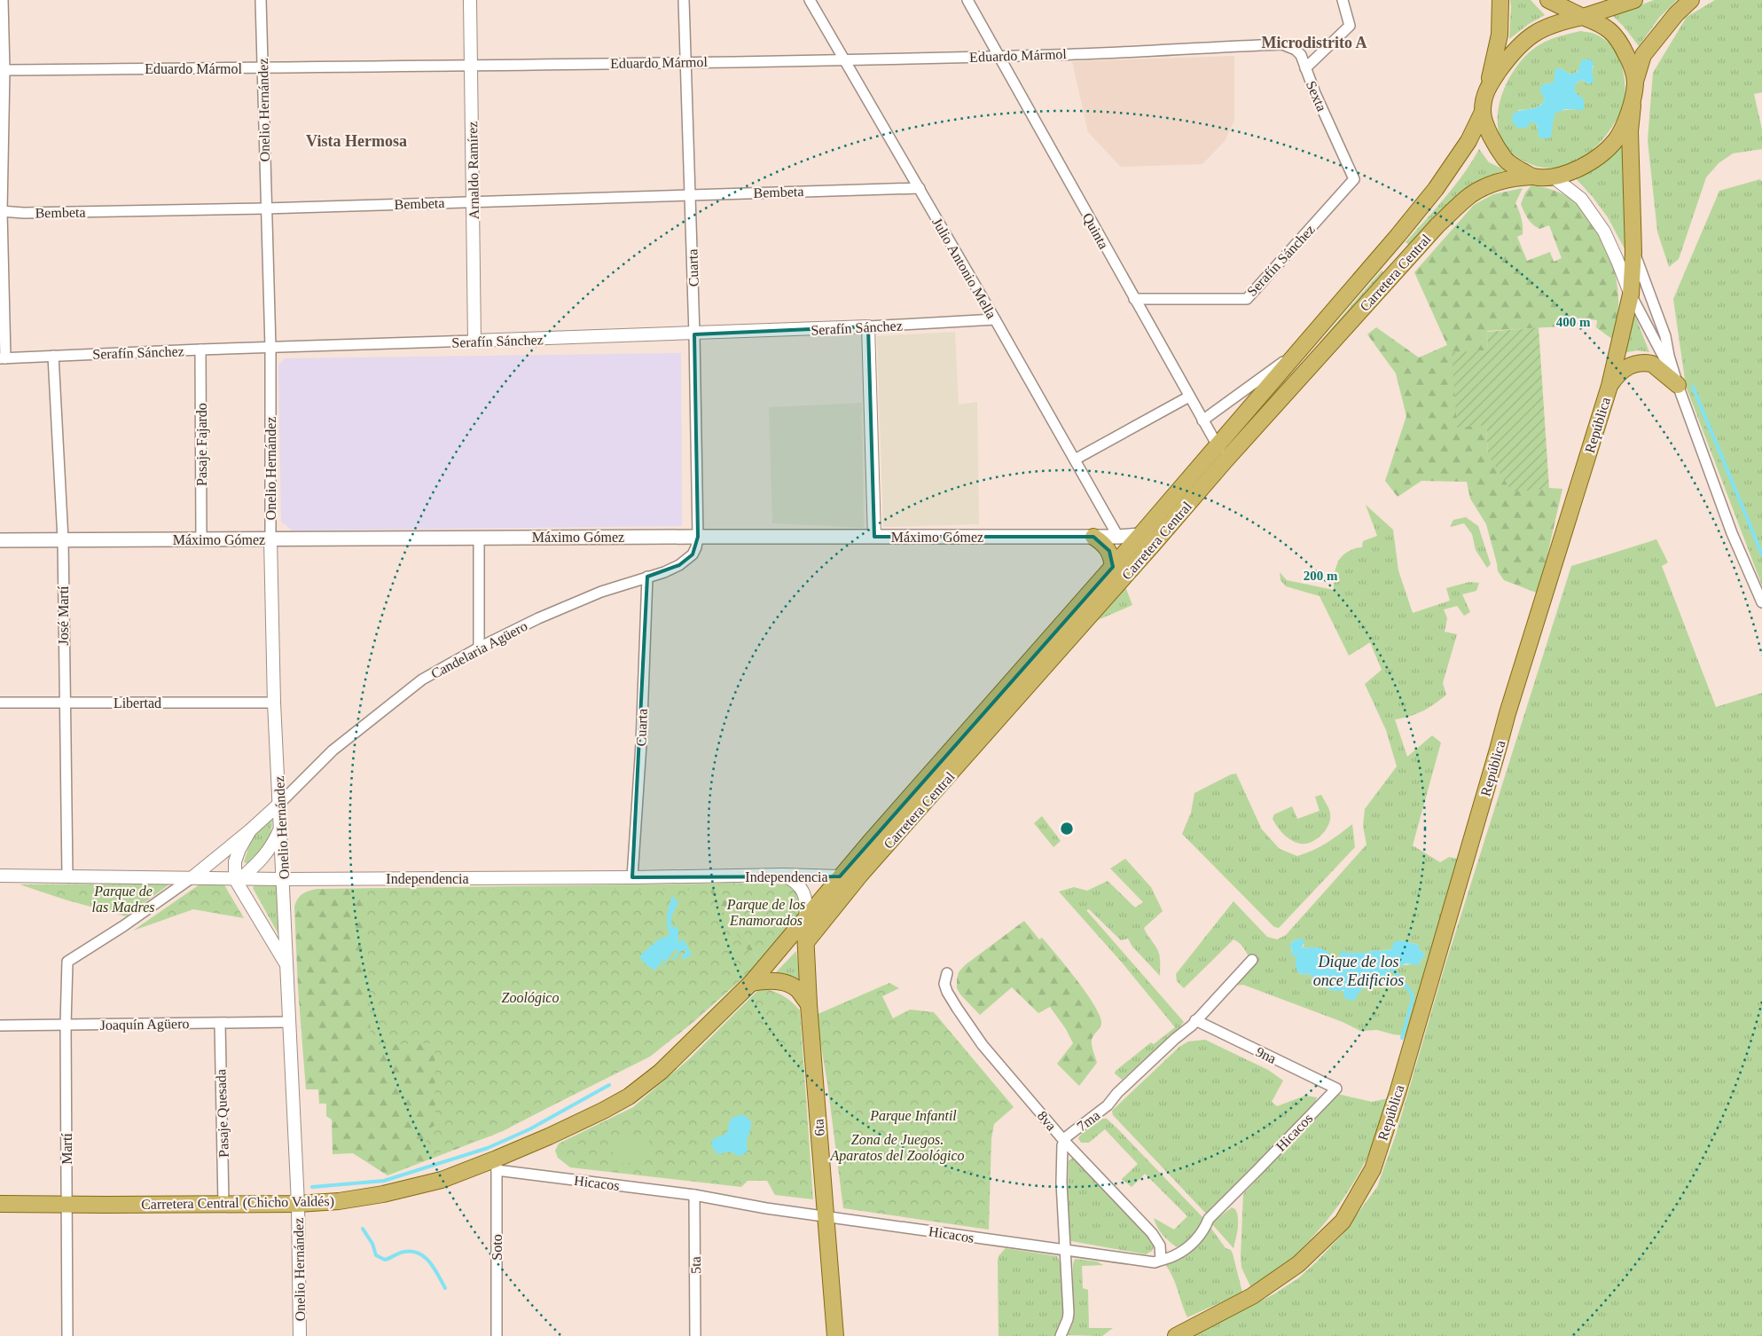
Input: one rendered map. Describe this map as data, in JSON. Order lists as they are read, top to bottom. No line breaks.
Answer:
{"streets":{"main road":["Carretera Central","República","Máximo Gómez","6ta","Carretera Central (Chicho Valdés)"],"street":["Eduardo Mármol","Sexta","Onelio Hernández","Arnaldo Ramírez","Bembeta","Quinta","Serafín Sánchez","Cuarta","Julio Antonio Mella","Pasaje Fajardo","José Martí","Candelaria Agüero","Libertad","Independencia","Joaquín Agüero","9na","Pasaje Quesada","8va","7ma","Hicacos","Martí","Soto","5ta"]},"crossings":[["Eduardo Mármol","Sexta"],["Eduardo Mármol","Onelio Hernández"],["Eduardo Mármol","Arnaldo Ramírez"],["Eduardo Mármol","Quinta"],["Eduardo Mármol","Cuarta"],["Eduardo Mármol","Julio Antonio Mella"],["Sexta","Serafín Sánchez"],["Onelio Hernández","Bembeta"],["Onelio Hernández","Serafín Sánchez"],["Onelio Hernández","Máximo Gómez"],["Onelio Hernández","Candelaria Agüero"],["Onelio Hernández","Libertad"],["Onelio Hernández","Independencia"],["Onelio Hernández","Joaquín Agüero"],["Onelio Hernández","Carretera Central (Chicho Valdés)"],["Arnaldo Ramírez","Bembeta"],["Arnaldo Ramírez","Serafín Sánchez"],["Bembeta","Cuarta"],["Bembeta","Julio Antonio Mella"],["Quinta","Serafín Sánchez"],["Quinta","Carretera Central"],["Serafín Sánchez","Cuarta"],["Serafín Sánchez","Julio Antonio Mella"],["Serafín Sánchez","Pasaje Fajardo"],["Serafín Sánchez","José Martí"],["Cuarta","Máximo Gómez"],["Cuarta","Candelaria Agüero"],["Cuarta","Independencia"],["Julio Antonio Mella","Máximo Gómez"],["Carretera Central","República"],["Carretera Central","Máximo Gómez"],["Carretera Central","Independencia"],["Carretera Central","6ta"],["Carretera Central","Carretera Central (Chicho Valdés)"],["Pasaje Fajardo","Máximo Gómez"],["Máximo Gómez","José Martí"],["Máximo Gómez","Candelaria Agüero"],["José Martí","Libertad"],["José Martí","Independencia"],["Independencia","Martí"],["Joaquín Agüero","Pasaje Quesada"],["Joaquín Agüero","Martí"],["9na","7ma"],["9na","Hicacos"],["Pasaje Quesada","Carretera Central (Chicho Valdés)"],["8va","7ma"],["8va","Hicacos"],["7ma","Hicacos"],["6ta","Hicacos"],["6ta","Carretera Central (Chicho Valdés)"],["Hicacos","Carretera Central (Chicho Valdés)"],["Hicacos","Soto"],["Hicacos","5ta"],["Martí","Carretera Central (Chicho Valdés)"],["Carretera Central (Chicho Valdés)","Soto"]],"districts":["Microdistrito A","Vista Hermosa"],"water":["Dique de los once Edificios"],"parks":["Parque de las Madres","Parque de los Enamorados","Zoológico","Parque Infantil","Zona de Juegos. Aparatos del Zoológico"],"rings":["400 m","200 m"]}
